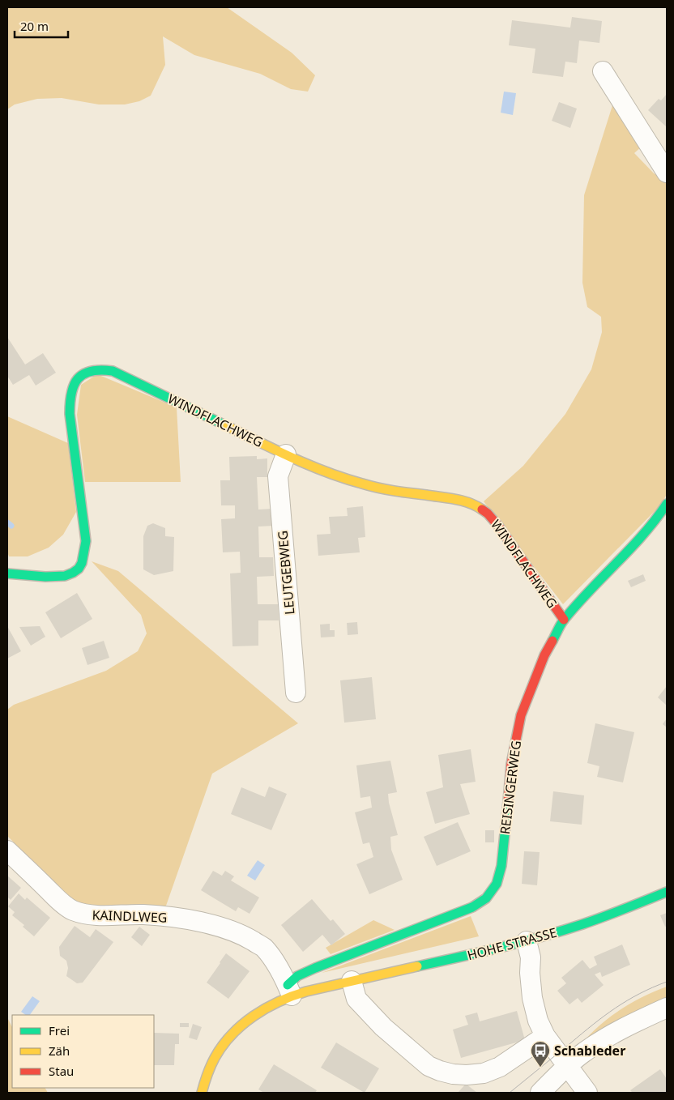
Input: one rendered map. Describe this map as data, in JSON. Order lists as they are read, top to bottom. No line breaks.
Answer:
{"streets":{"street":["WINDFLACHWEG","LEUTGEBWEG","REISINGERWEG","KAINDLWEG","HOHE STRASSE"]},"crossings":[["WINDFLACHWEG","LEUTGEBWEG"],["WINDFLACHWEG","REISINGERWEG"],["REISINGERWEG","KAINDLWEG"],["REISINGERWEG","HOHE STRASSE"],["KAINDLWEG","HOHE STRASSE"]],"places":{"bus stop":["Schableder"]},"legend":["Frei","Zäh","Stau"],"scale_bar":"20 m"}
